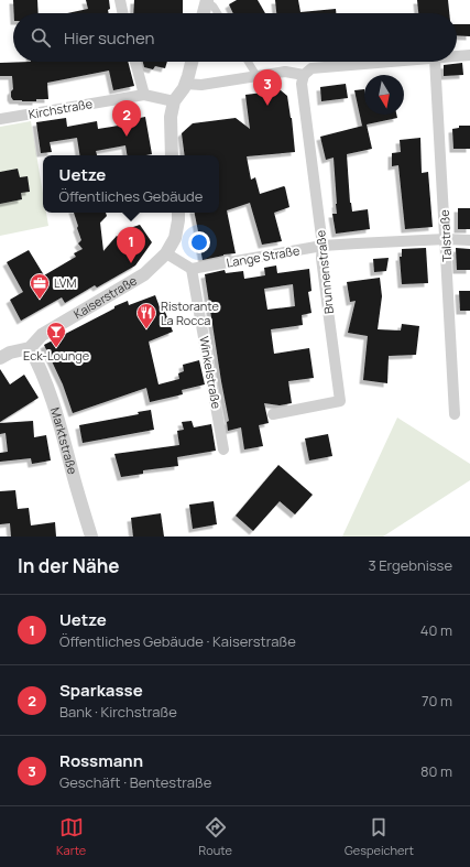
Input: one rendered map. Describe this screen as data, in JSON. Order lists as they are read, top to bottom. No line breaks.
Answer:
{"streets":{"street":["Kirchstraße","Talstraße","Lange Straße","Brunnenstraße","Kaiserstraße","Winkelstraße","Marktstraße"]},"crossings":[["Talstraße","Lange Straße"],["Lange Straße","Brunnenstraße"],["Lange Straße","Winkelstraße"],["Kaiserstraße","Marktstraße"]],"places":{"office":["LVM"],"restaurant":["Ristorante La Rocca"],"bar":["Eck-Lounge"]},"north":"bottom","page":{"search":"Hier suchen","pins":["3","2","1"],"popup":["Uetze","Öffentliches Gebäude"],"heading":["In der Nähe","3 Ergebnisse"],"list":[{"mark":"1","name":"Uetze","note":"Öffentliches Gebäude · Kaiserstraße","value":"40 m"},{"mark":"2","name":"Sparkasse","note":"Bank · Kirchstraße","value":"70 m"},{"mark":"3","name":"Rossmann","note":"Geschäft · Bentestraße","value":"80 m"}],"nav":["Karte","Route","Gespeichert"]}}
